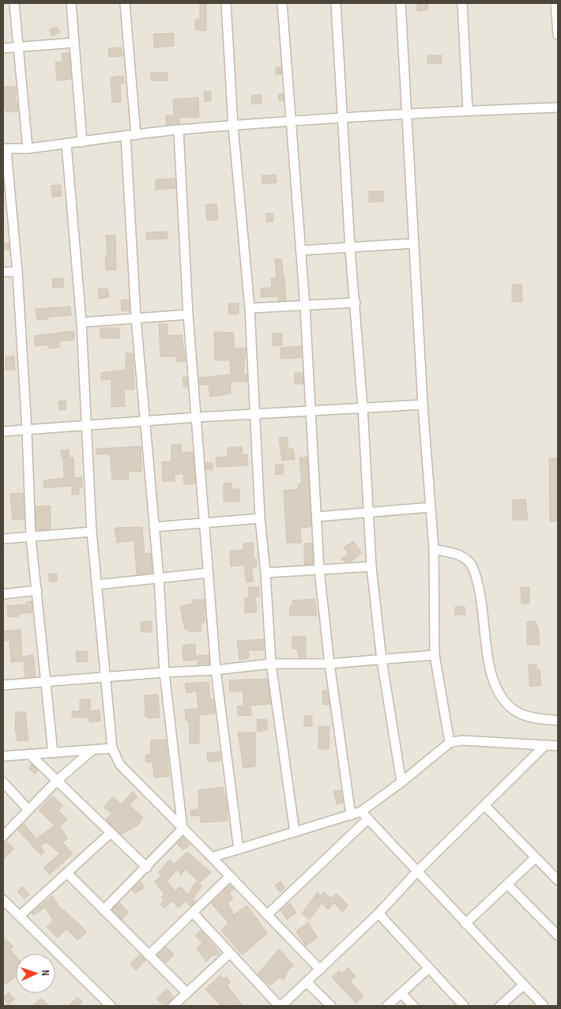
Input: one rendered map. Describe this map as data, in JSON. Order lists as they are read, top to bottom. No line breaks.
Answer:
{"north":"right"}
